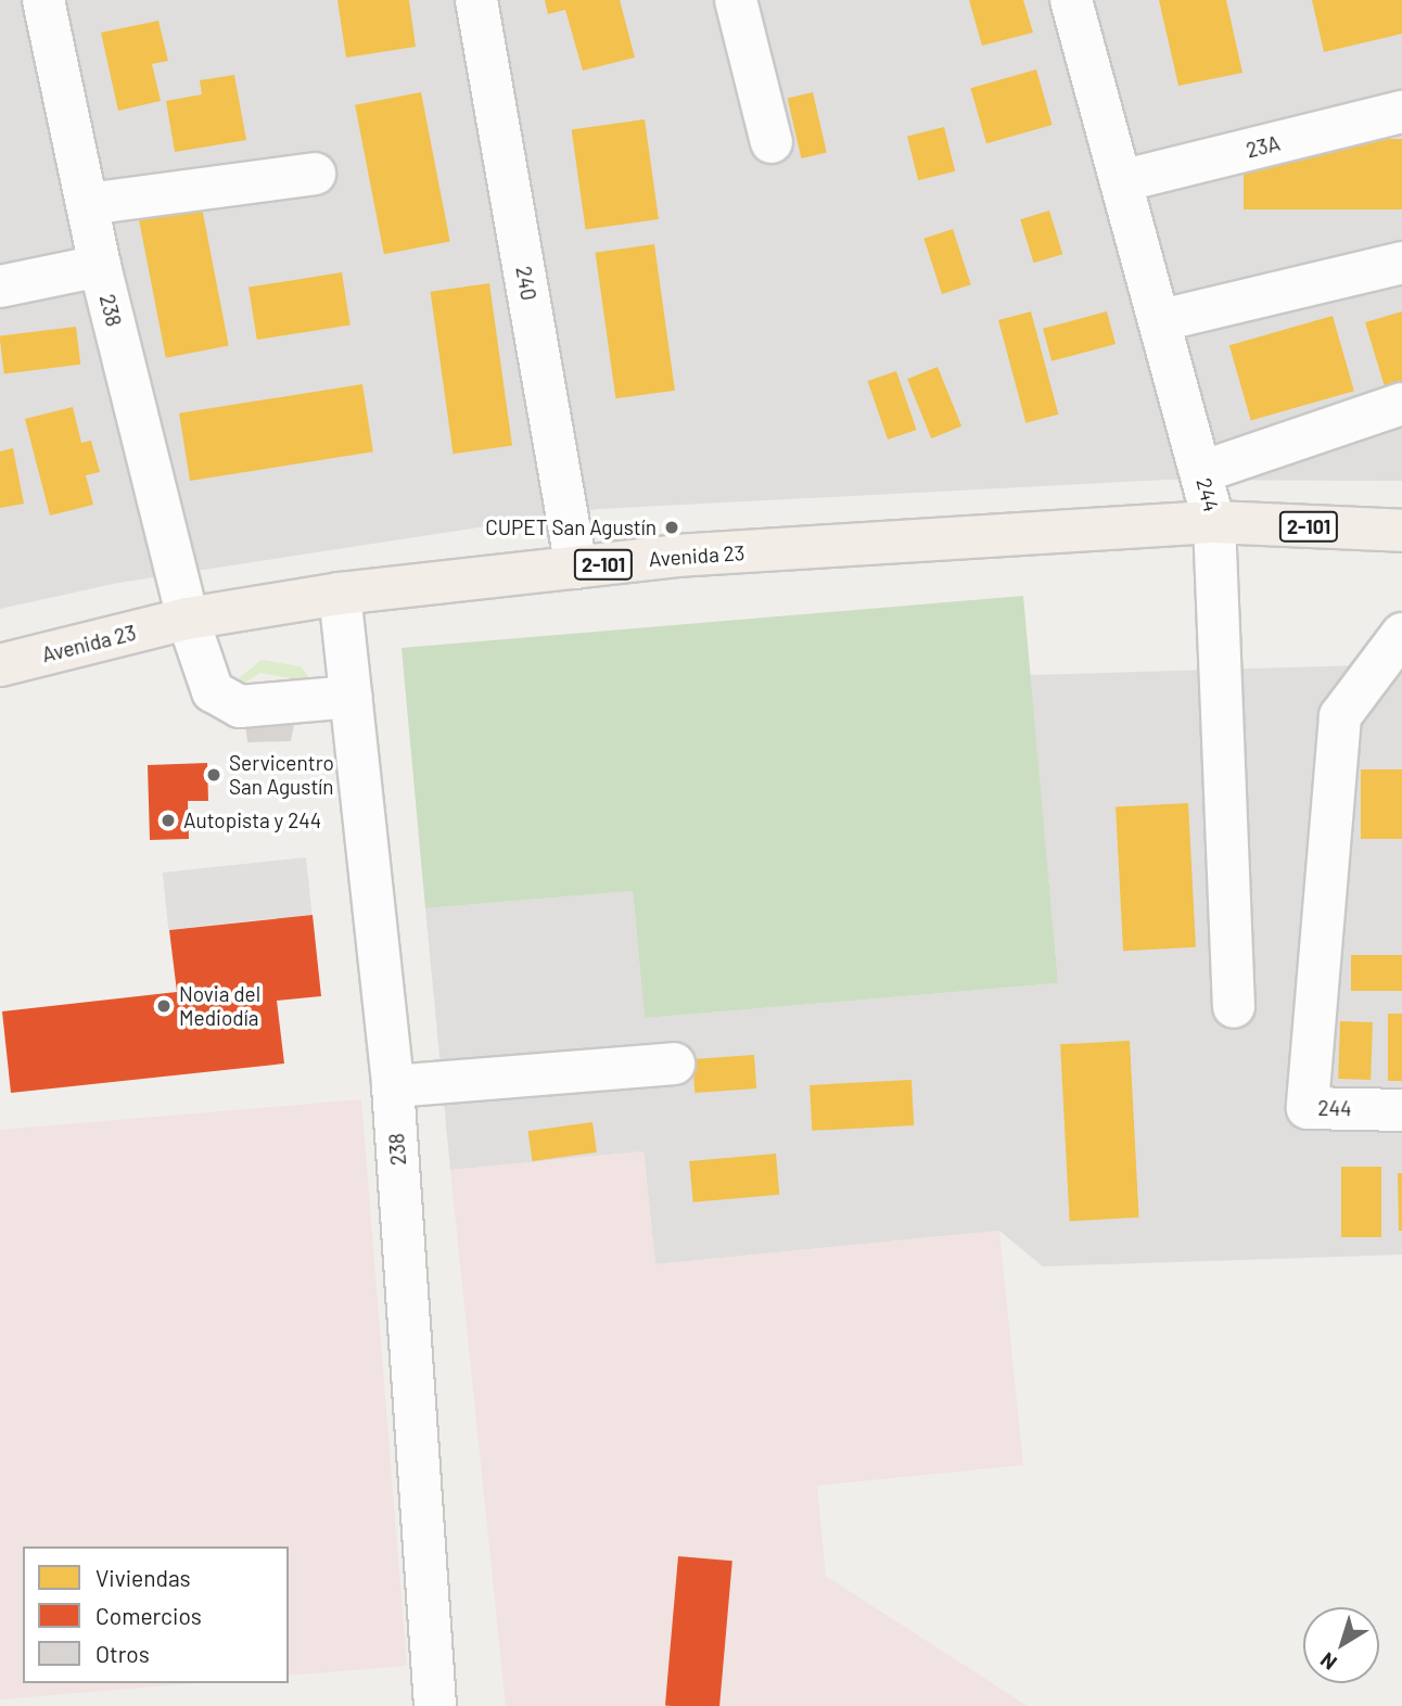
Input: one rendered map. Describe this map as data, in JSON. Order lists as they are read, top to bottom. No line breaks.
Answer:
{"streets":{"main road":["2-101","Avenida 23"],"street":["23A","240","238","244"]},"crossings":[["23A","244"],["240","Avenida 23"],["238","Avenida 23"],["244","Avenida 23"]],"places":["CUPET San Agustín","Servicentro San Agustín","Autopista y 244","Novia del Mediodía"],"legend":["Viviendas","Comercios","Otros"],"north":"bottom left"}
